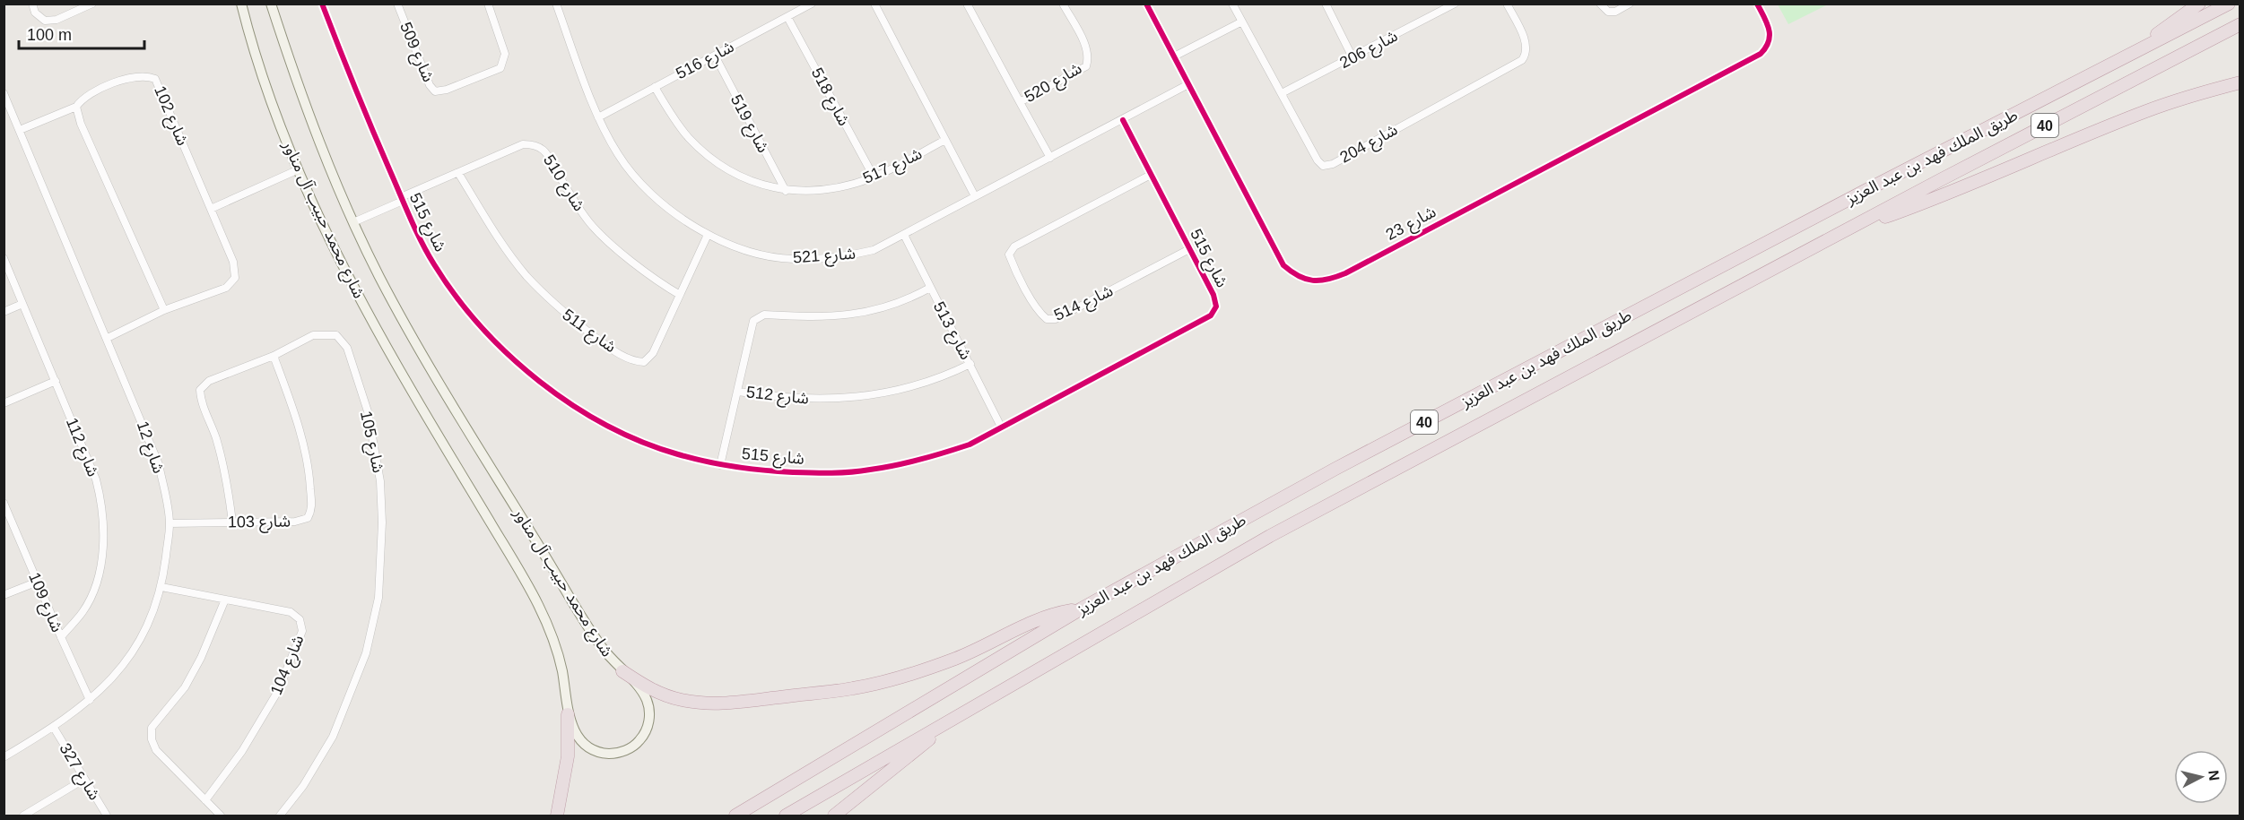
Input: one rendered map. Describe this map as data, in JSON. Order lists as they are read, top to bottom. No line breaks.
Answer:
{"streets":{"highway":["40","طريق الملك فهد بن عبد العزيز"],"main road":["شارع محمد حبيب آل مناور"],"street":["شارع 206","شارع 509","شارع 516","شارع 520","شارع 518","شارع 102","شارع 519","شارع 204","شارع 517","شارع 510","شارع 515","شارع 23","شارع 521","شارع 514","شارع 511","شارع 513","شارع 512","شارع 105","شارع 112","شارع 12","شارع 103","شارع 109","شارع 104","شارع 327"]},"crossings":[["شارع 206","شارع 204"],["شارع 516","شارع 518"],["شارع 516","شارع 519"],["شارع 516","شارع 517"],["شارع 516","شارع 521"],["شارع 520","شارع 521"],["شارع 518","شارع 517"],["شارع 102","شارع 12"],["شارع 519","شارع 517"],["شارع 510","شارع محمد حبيب آل مناور"],["شارع 510","شارع 515"],["شارع 510","شارع 511"],["شارع 515","شارع 521"],["شارع 515","شارع 514"],["شارع 515","شارع 513"],["شارع 23","شارع 521"],["شارع 521","شارع 511"],["شارع 521","شارع 513"],["شارع 513","شارع 512"],["شارع 105","شارع 103"],["شارع 112","شارع 109"],["شارع 12","شارع 103"],["شارع 12","شارع 109"],["شارع 12","شارع 104"],["شارع 12","شارع 327"]],"scale_bar":"100 m","north":"right"}
